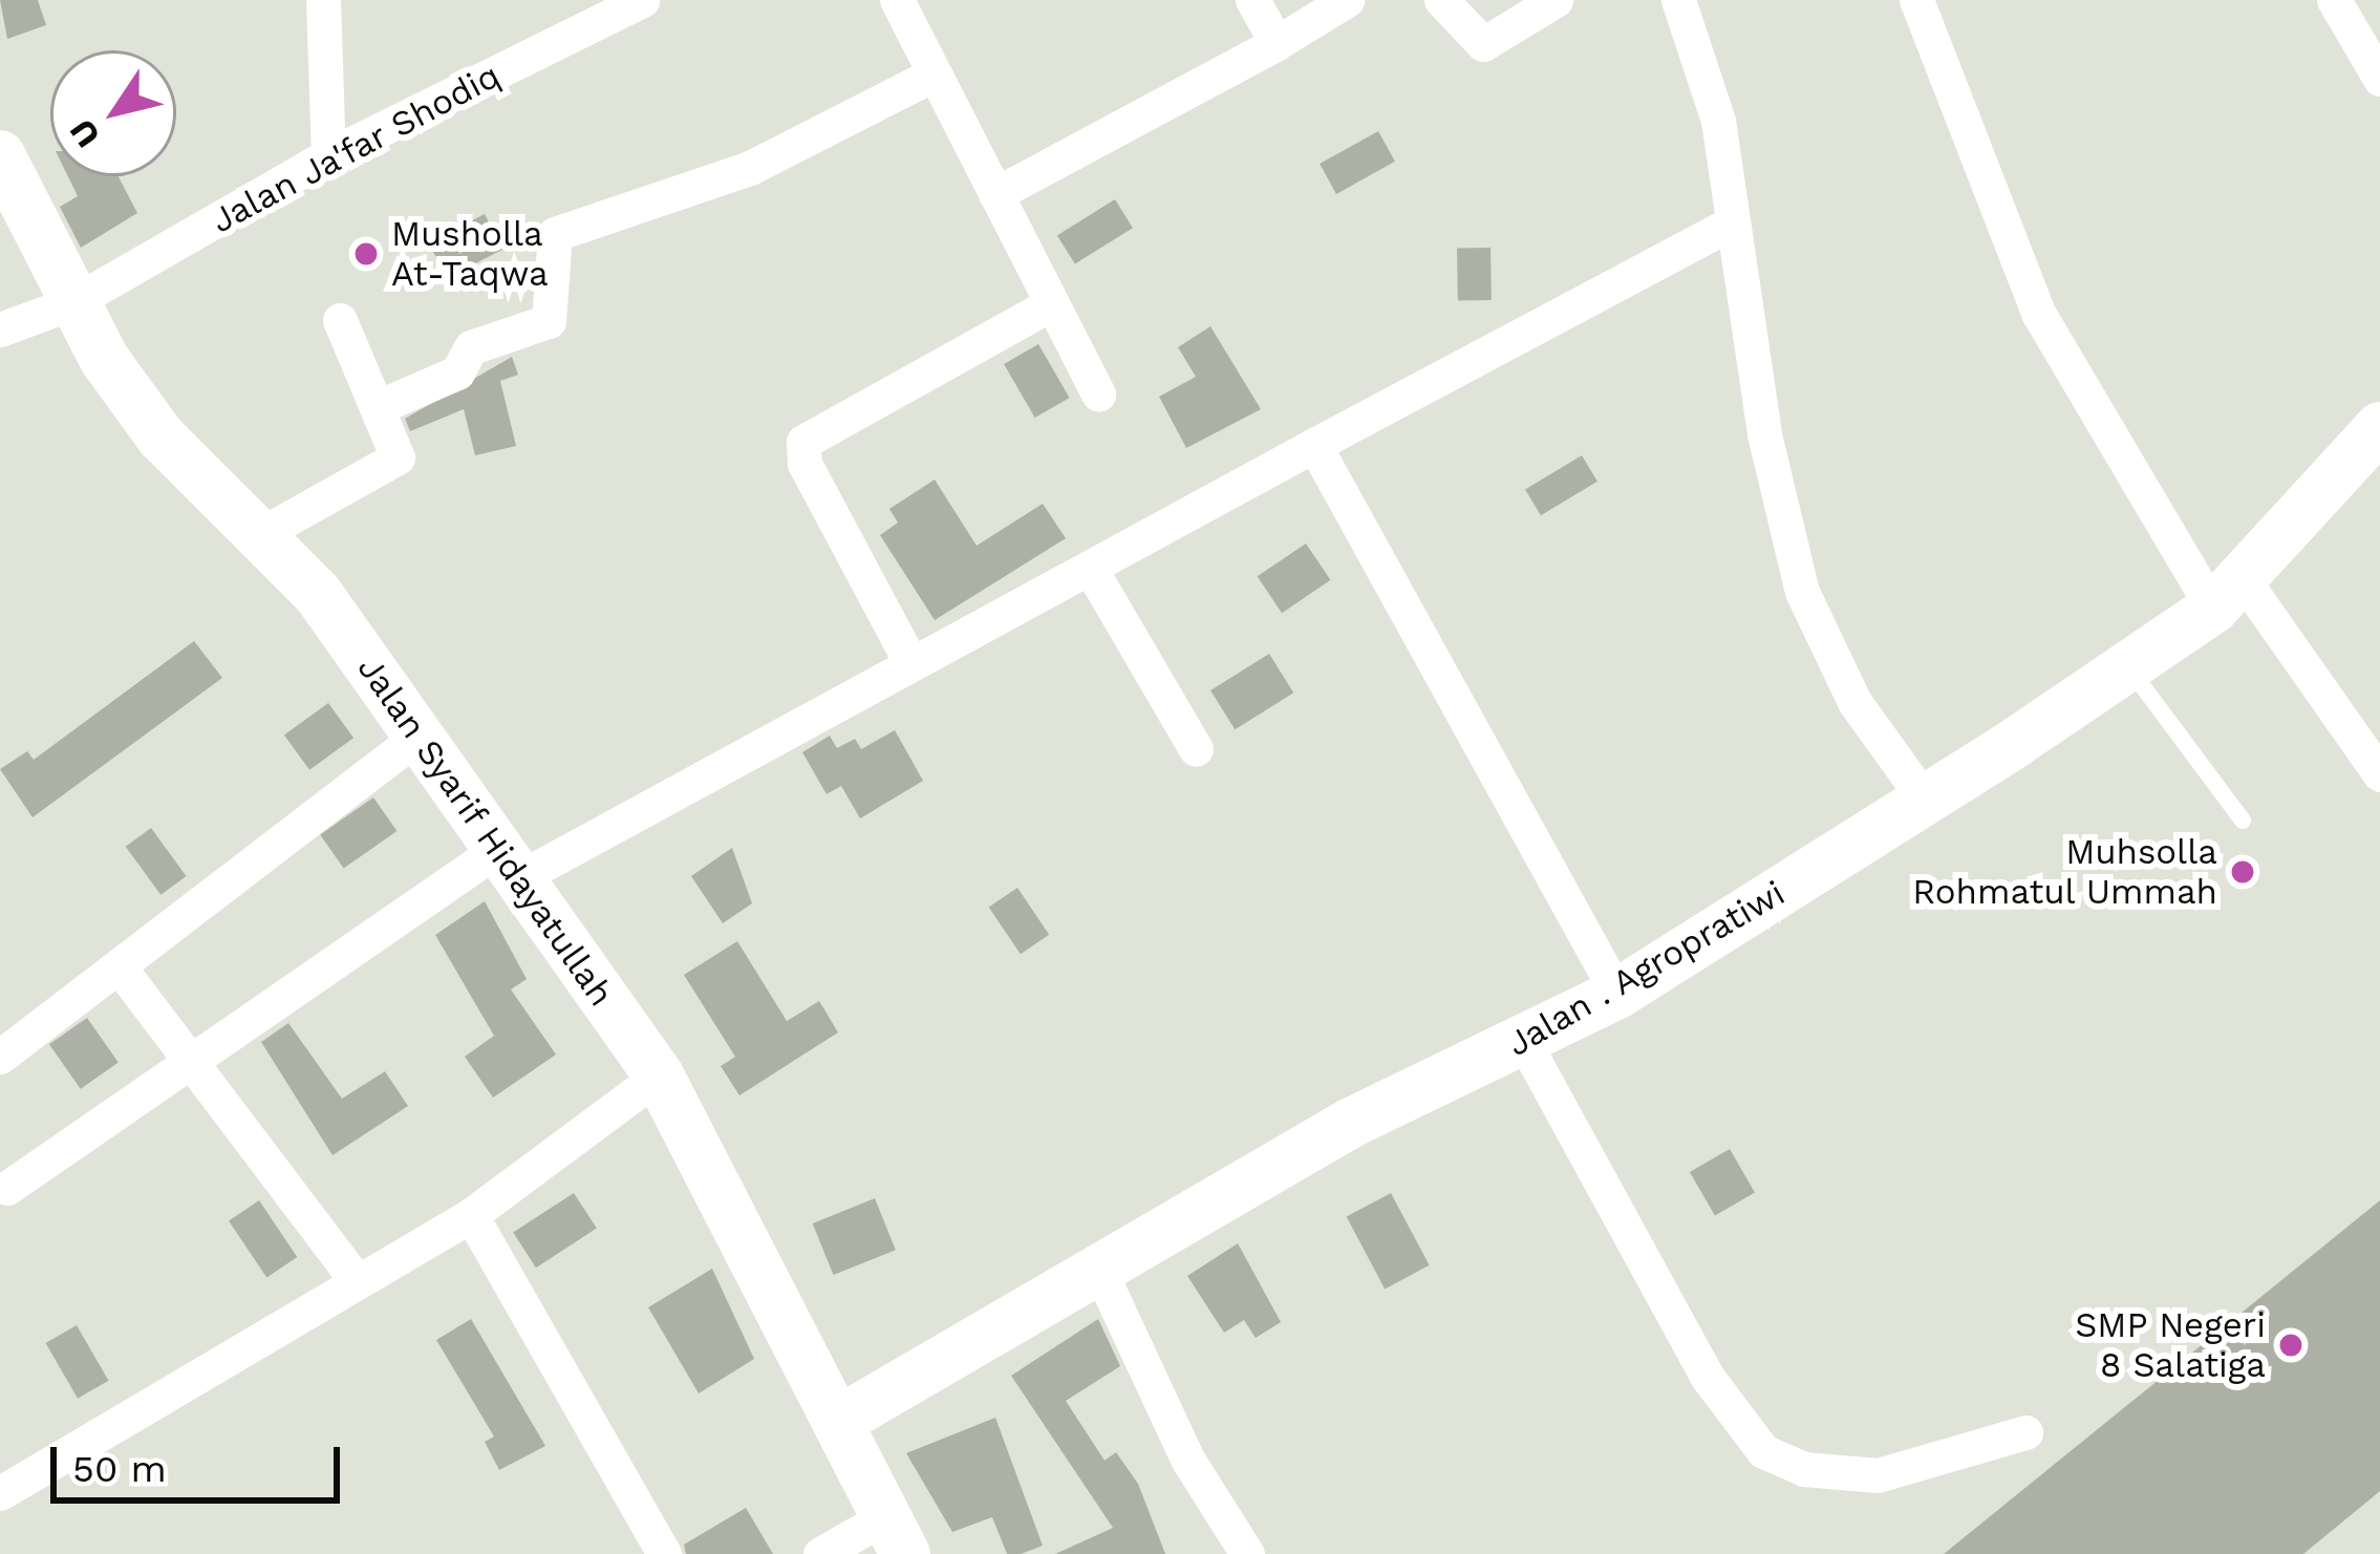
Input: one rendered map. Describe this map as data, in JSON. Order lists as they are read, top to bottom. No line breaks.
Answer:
{"streets":{"street":["Jalan Ja'far Shodiq","Jalan Syarif Hidayatullah","Jalan . Agropratiwi"]},"crossings":[["Jalan Ja'far Shodiq","Jalan Syarif Hidayatullah"],["Jalan Syarif Hidayatullah","Jalan . Agropratiwi"]],"places":["Musholla At-Taqwa","Muhsolla Rohmatul Ummah","SMP Negeri 8 Salatiga"],"scale_bar":"50 m","north":"bottom left"}
